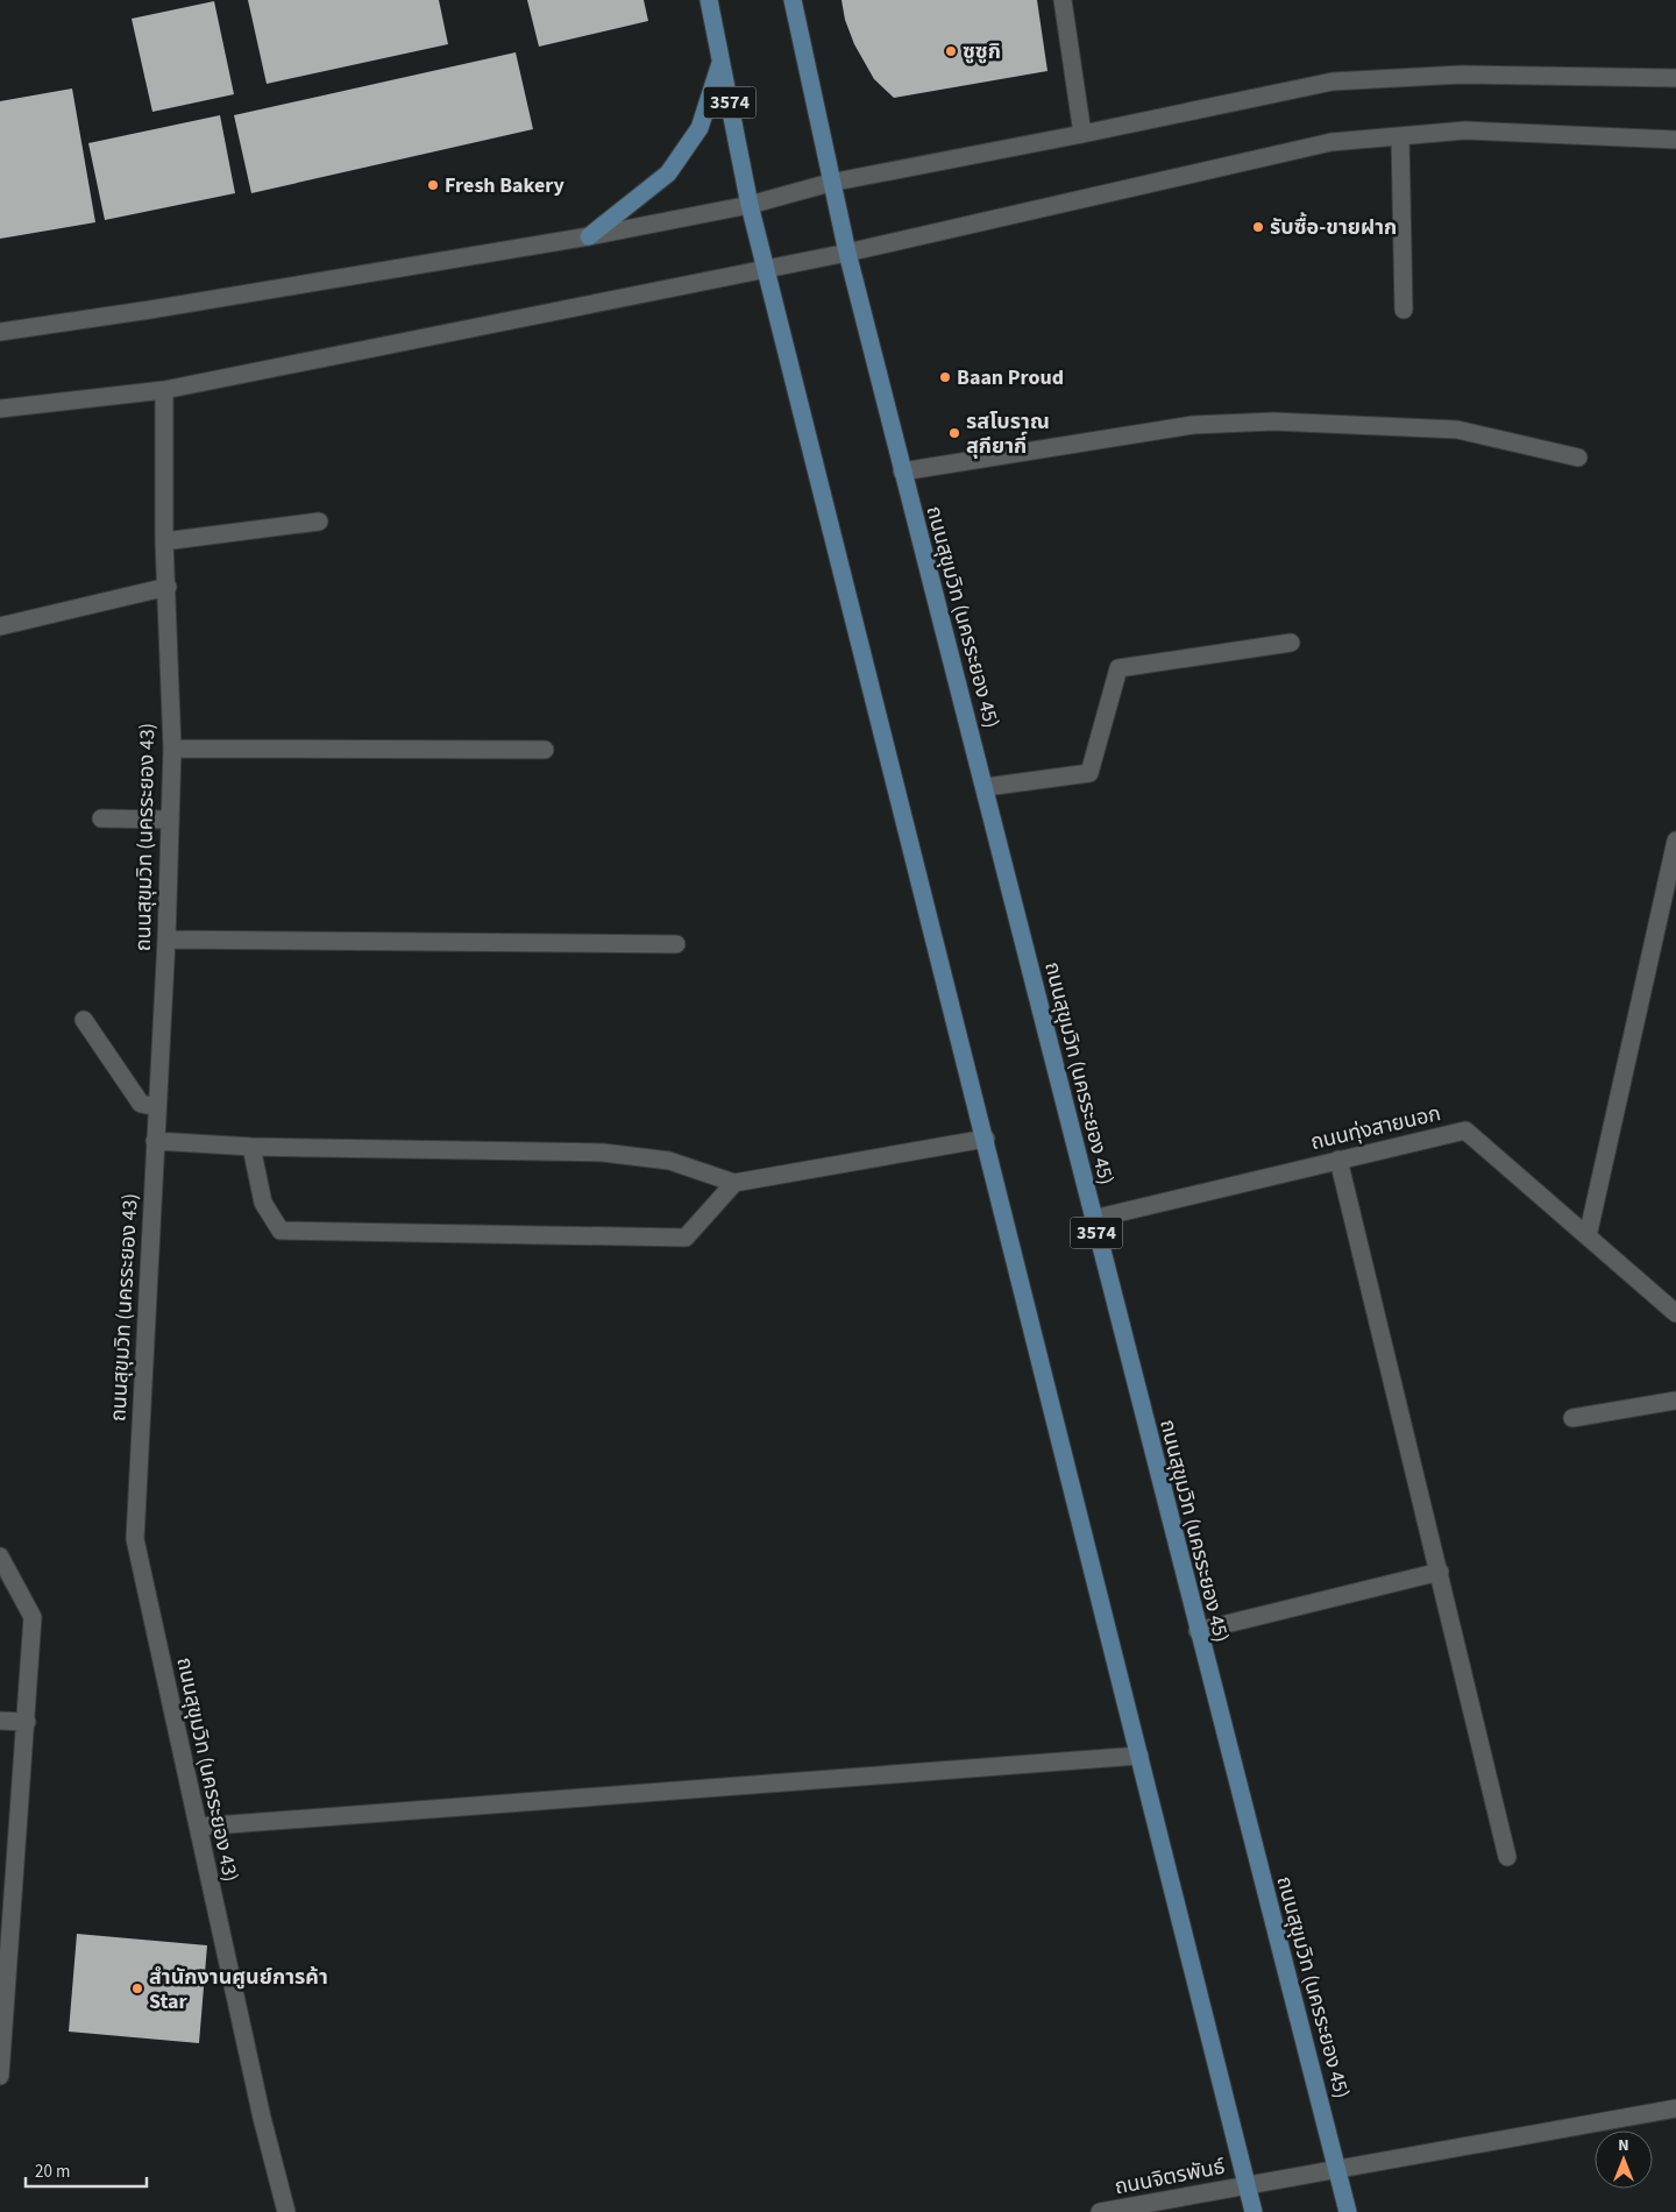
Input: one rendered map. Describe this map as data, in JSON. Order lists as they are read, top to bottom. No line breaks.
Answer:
{"streets":{"main road":["3574","ถนนสุขุมวิท (นครระยอง 45)"],"street":["ถนนสุขุมวิท (นครระยอง 43)","ถนนทุ่งสายนอก","ถนนจิตรพันธ์"]},"crossings":[["3574","ถนนสุขุมวิท (นครระยอง 45)"],["3574","ถนนจิตรพันธ์"],["ถนนสุขุมวิท (นครระยอง 45)","ถนนทุ่งสายนอก"],["ถนนสุขุมวิท (นครระยอง 45)","ถนนจิตรพันธ์"]],"places":["ซูซูกิ","Fresh Bakery","รับซื้อ-ขายฝาก","Baan Proud","รสโบราณ สุกียากี์","สำนักงานศูนย์การค้า Star"],"scale_bar":"20 m","north":"top"}
